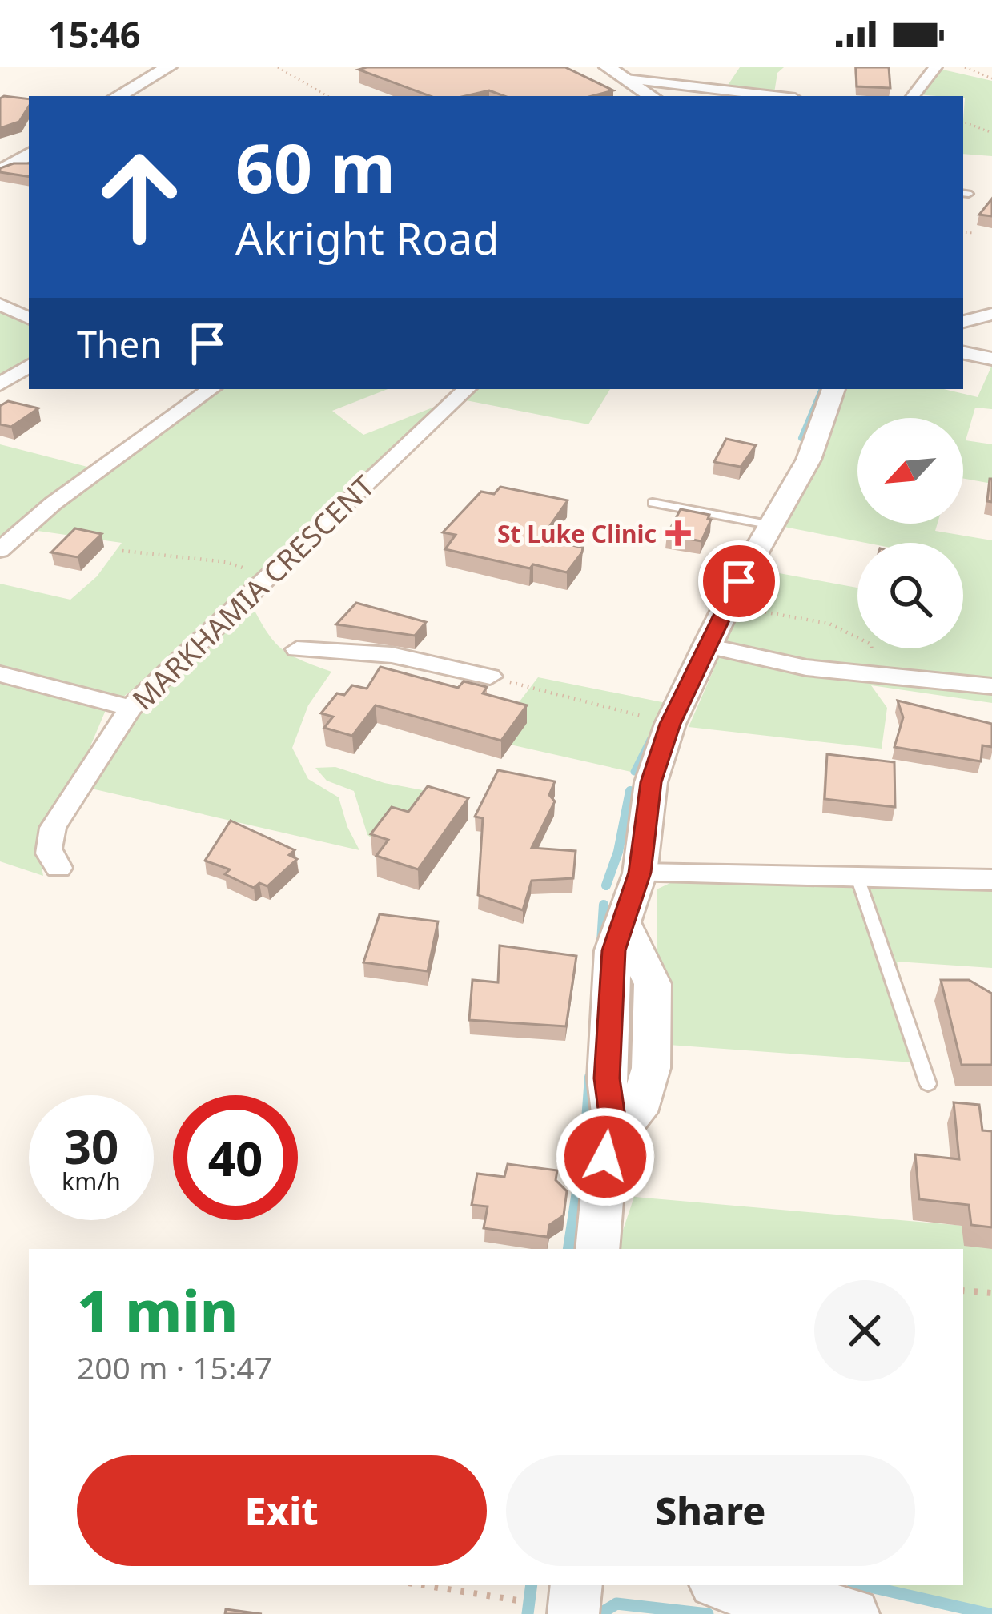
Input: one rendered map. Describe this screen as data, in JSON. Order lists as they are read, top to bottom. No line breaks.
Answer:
{"streets":{"street":["MARKHAMIA CRESCENT"]},"places":{"health":["St Luke Clinic"]},"north":"bottom left","page":{"status":"15:46","turn":["60 m","Akright Road"],"then":"Then","speed":"30 km/h","limit":"40","heading":["1 min","200 m · 15:47"],"buttons":["Exit","Share"]}}
